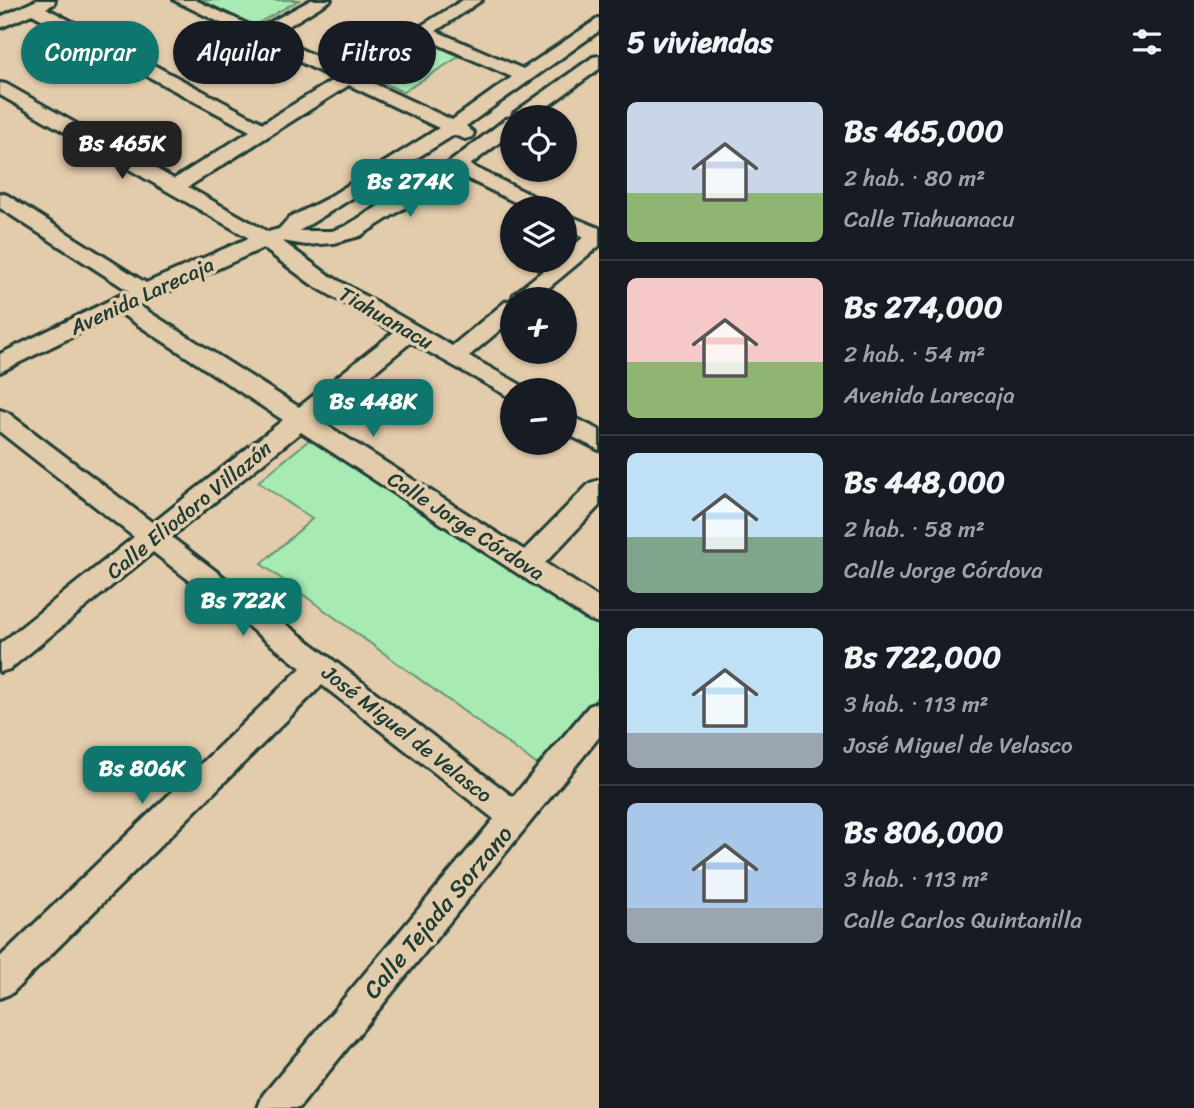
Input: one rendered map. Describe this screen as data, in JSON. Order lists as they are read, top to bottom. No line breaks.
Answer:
{"streets":{"street":["Avenida Larecaja","Tiahuanacu","Calle Eliodoro Villazón","Calle Jorge Córdova","José Miguel de Velasco","Calle Tejada Sorzano"]},"crossings":[["Avenida Larecaja","Tiahuanacu"],["Avenida Larecaja","Calle Jorge Córdova"],["Tiahuanacu","Calle Eliodoro Villazón"],["Calle Eliodoro Villazón","Calle Jorge Córdova"],["Calle Eliodoro Villazón","José Miguel de Velasco"],["José Miguel de Velasco","Calle Tejada Sorzano"]],"page":{"heading":"5 viviendas","chip":["Comprar","Alquilar","Filtros"],"list":[{"name":"Bs 465,000","note":"2 hab. · 80 m² · Calle Tiahuanacu"},{"name":"Bs 274,000","note":"2 hab. · 54 m² · Avenida Larecaja"},{"name":"Bs 448,000","note":"2 hab. · 58 m² · Calle Jorge Córdova"},{"name":"Bs 722,000","note":"3 hab. · 113 m² · José Miguel de Velasco"},{"name":"Bs 806,000","note":"3 hab. · 113 m² · Calle Carlos Quintanilla"}],"map_buttons":["+","−"],"price":["Bs 465K","Bs 274K","Bs 448K","Bs 722K","Bs 806K"]}}
